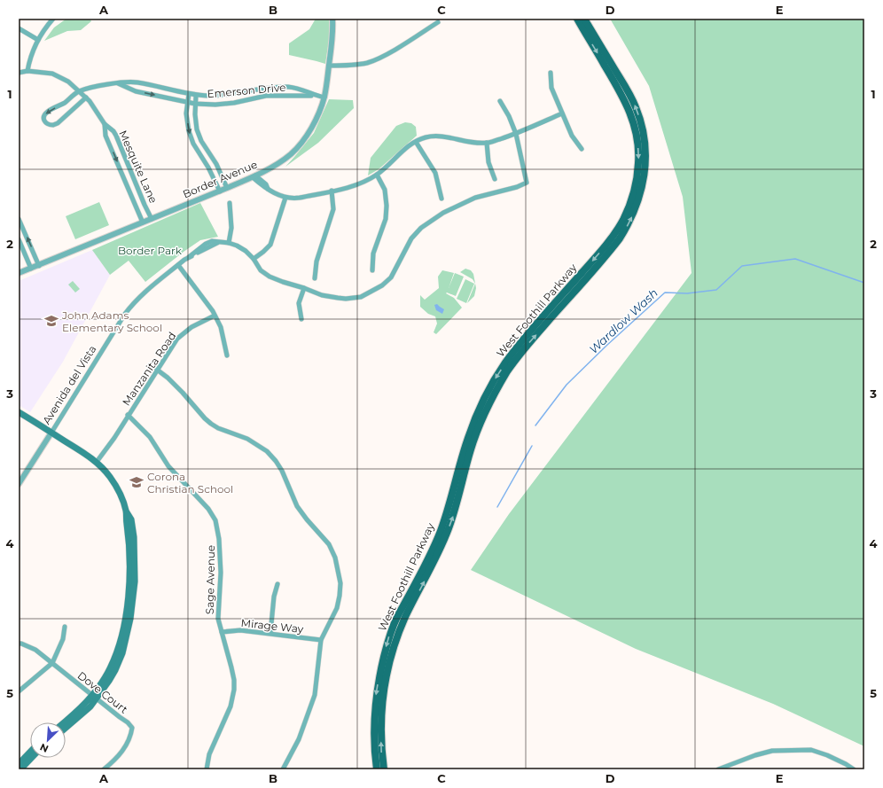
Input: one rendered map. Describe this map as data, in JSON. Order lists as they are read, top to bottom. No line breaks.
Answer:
{"streets":{"main road":["West Foothill Parkway"],"street":["Emerson Drive","Mesquite Lane","Border Avenue","Manzanita Road","Avenida del Vista","Sage Avenue","Mirage Way","Dove Court"]},"crossings":[["Emerson Drive","Mesquite Lane"],["Emerson Drive","Border Avenue"],["Mesquite Lane","Border Avenue"],["Manzanita Road","Sage Avenue"],["Sage Avenue","Mirage Way"]],"water":["Wardlow Wash"],"parks":["Border Park"],"places":{"school or university":["John Adams Elementary School","Corona Christian School"]},"north":"bottom left","grid":{"columns":["A","B","C","D","E"],"rows":["1","2","3","4","5"]}}
